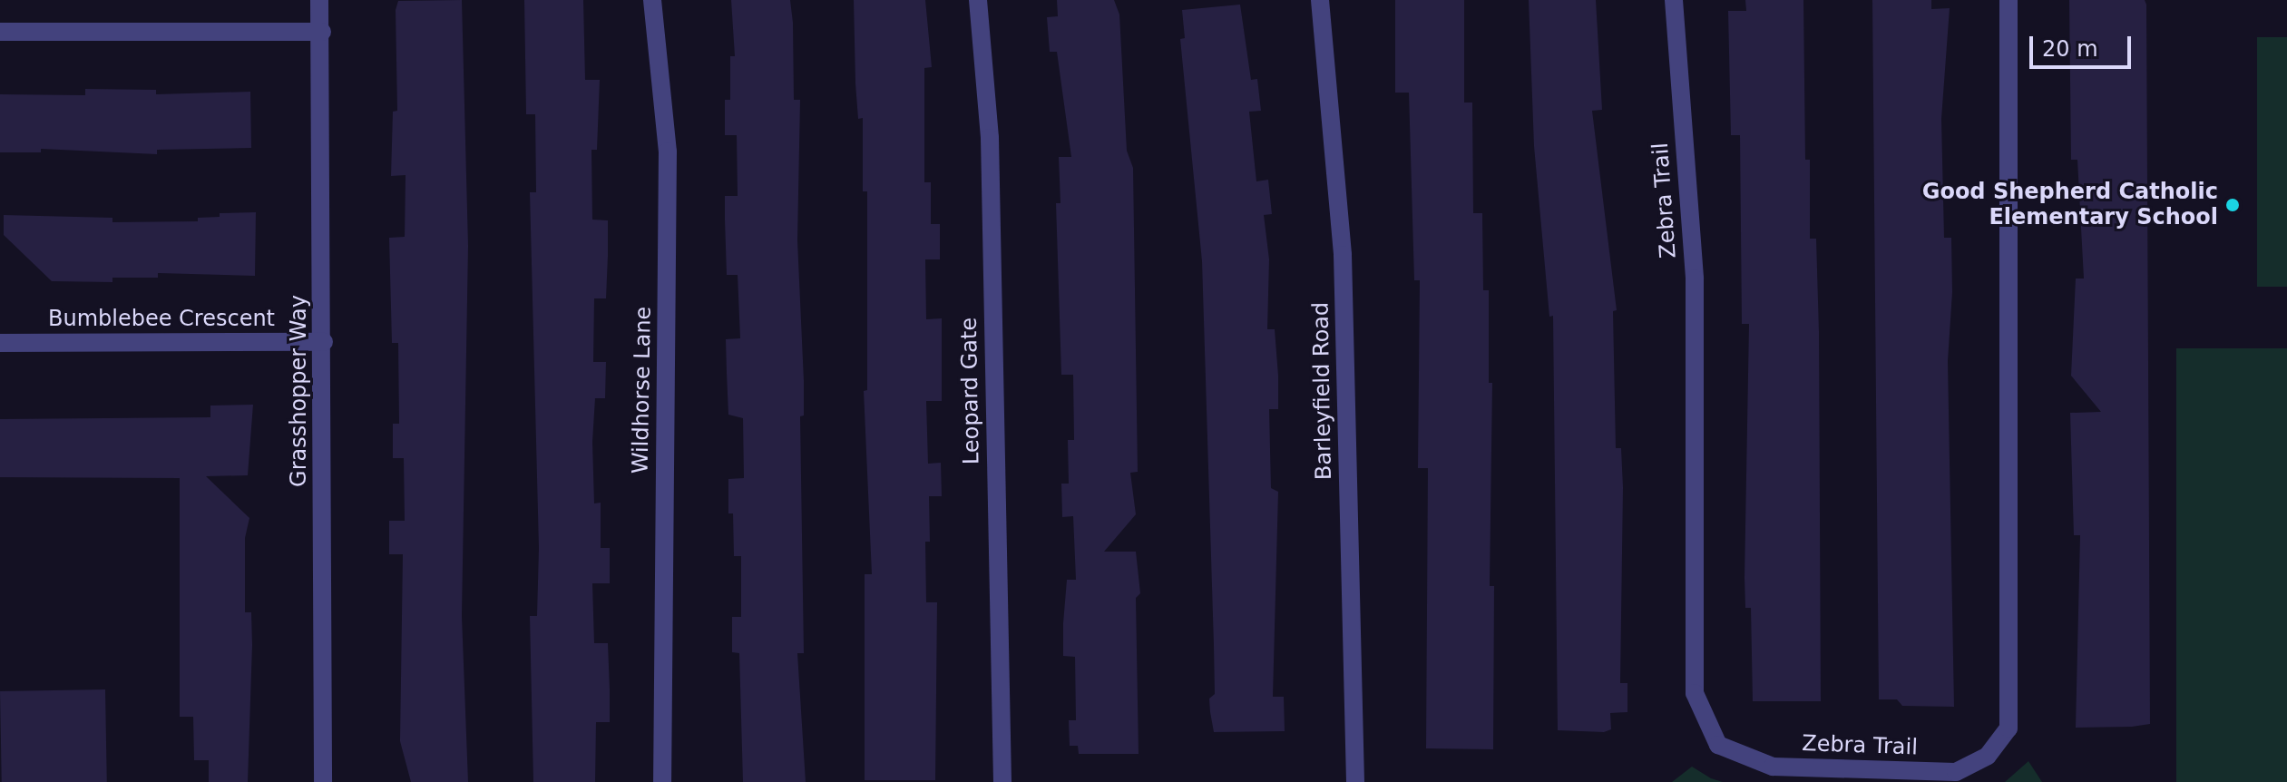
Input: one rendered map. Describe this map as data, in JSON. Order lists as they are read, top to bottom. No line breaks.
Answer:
{"streets":{"street":["Zebra Trail","Bumblebee Crescent","Wildhorse Lane","Grasshopper Way","Leopard Gate","Barleyfield Road"]},"crossings":[["Bumblebee Crescent","Grasshopper Way"]],"places":["Good Shepherd Catholic Elementary School"],"scale_bar":"20 m"}
